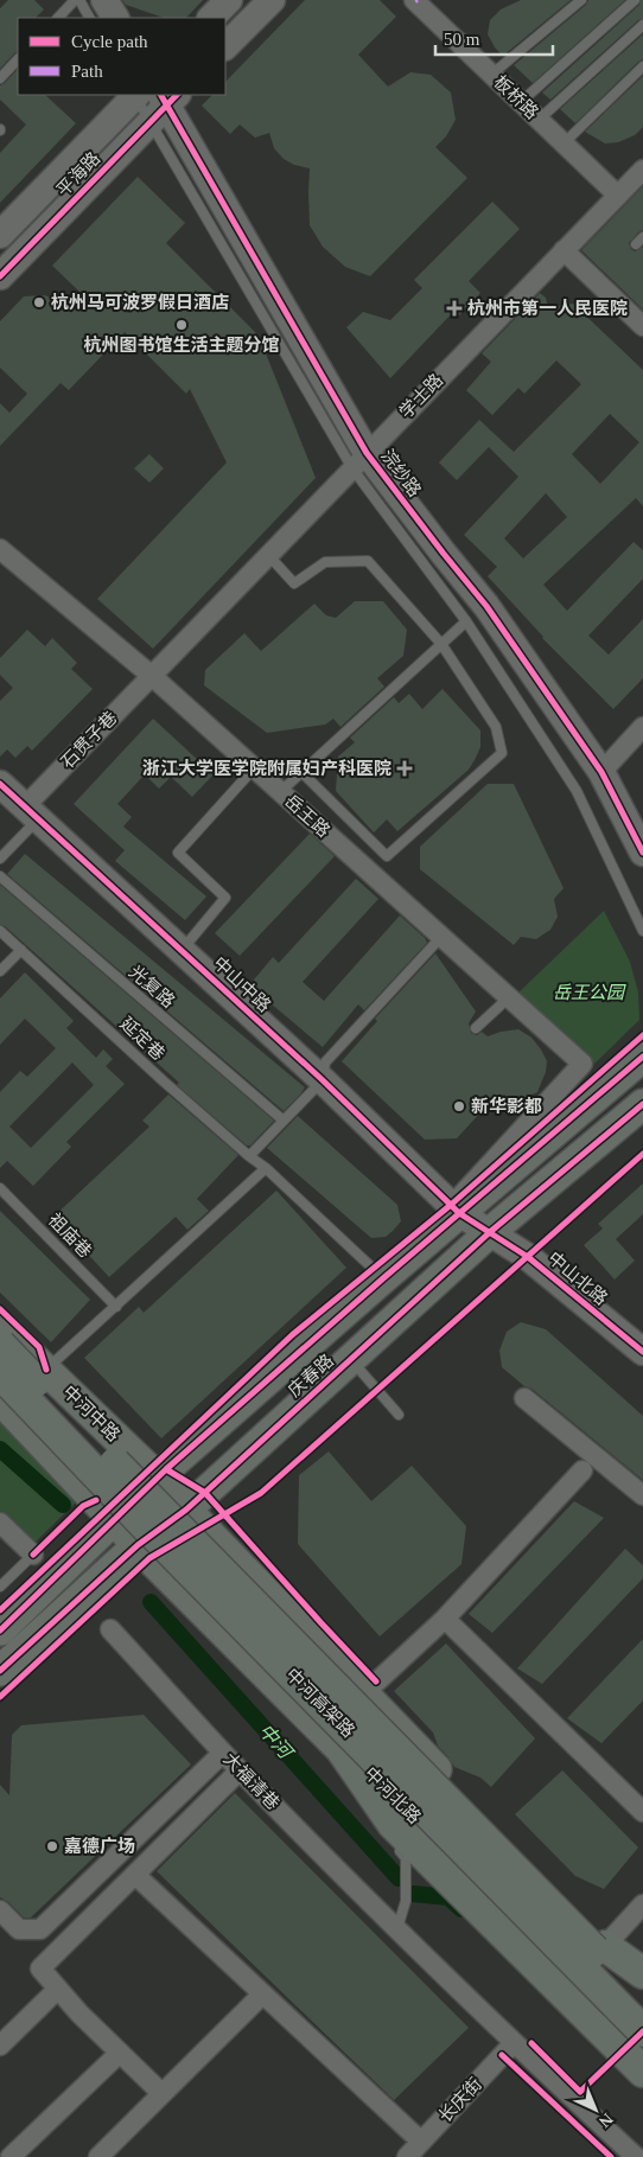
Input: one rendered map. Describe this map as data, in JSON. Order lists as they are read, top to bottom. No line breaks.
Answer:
{"streets":{"highway":["中河高架路"],"main road":["平海路","浣纱路","中山中路","中山北路","庆春路","中河中路","中河北路"],"street":["板桥路","学士路","石贯子巷","岳王路","大福清巷","长庆街"],"lane":["光复路","延定巷","祖庙巷"]},"crossings":[["板桥路","学士路"],["平海路","浣纱路"],["学士路","浣纱路"],["学士路","石贯子巷"],["学士路","岳王路"],["石贯子巷","岳王路"],["石贯子巷","中山中路"],["岳王路","中山中路"],["岳王路","中山北路"],["岳王路","庆春路"],["中山中路","中山北路"],["中山中路","庆春路"],["延定巷","庆春路"],["中山北路","庆春路"],["庆春路","中河中路"],["庆春路","中河北路"],["大福清巷","长庆街"]],"water":["中河"],"parks":["岳王公园"],"places":{"other":["杭州马可波罗假日酒店","杭州图书馆生活主题分馆","新华影都","嘉德广场"],"health":["杭州市第一人民医院","浙江大学医学院附属妇产科医院"]},"legend":["Cycle path","Path"],"scale_bar":"50 m","north":"bottom right"}
